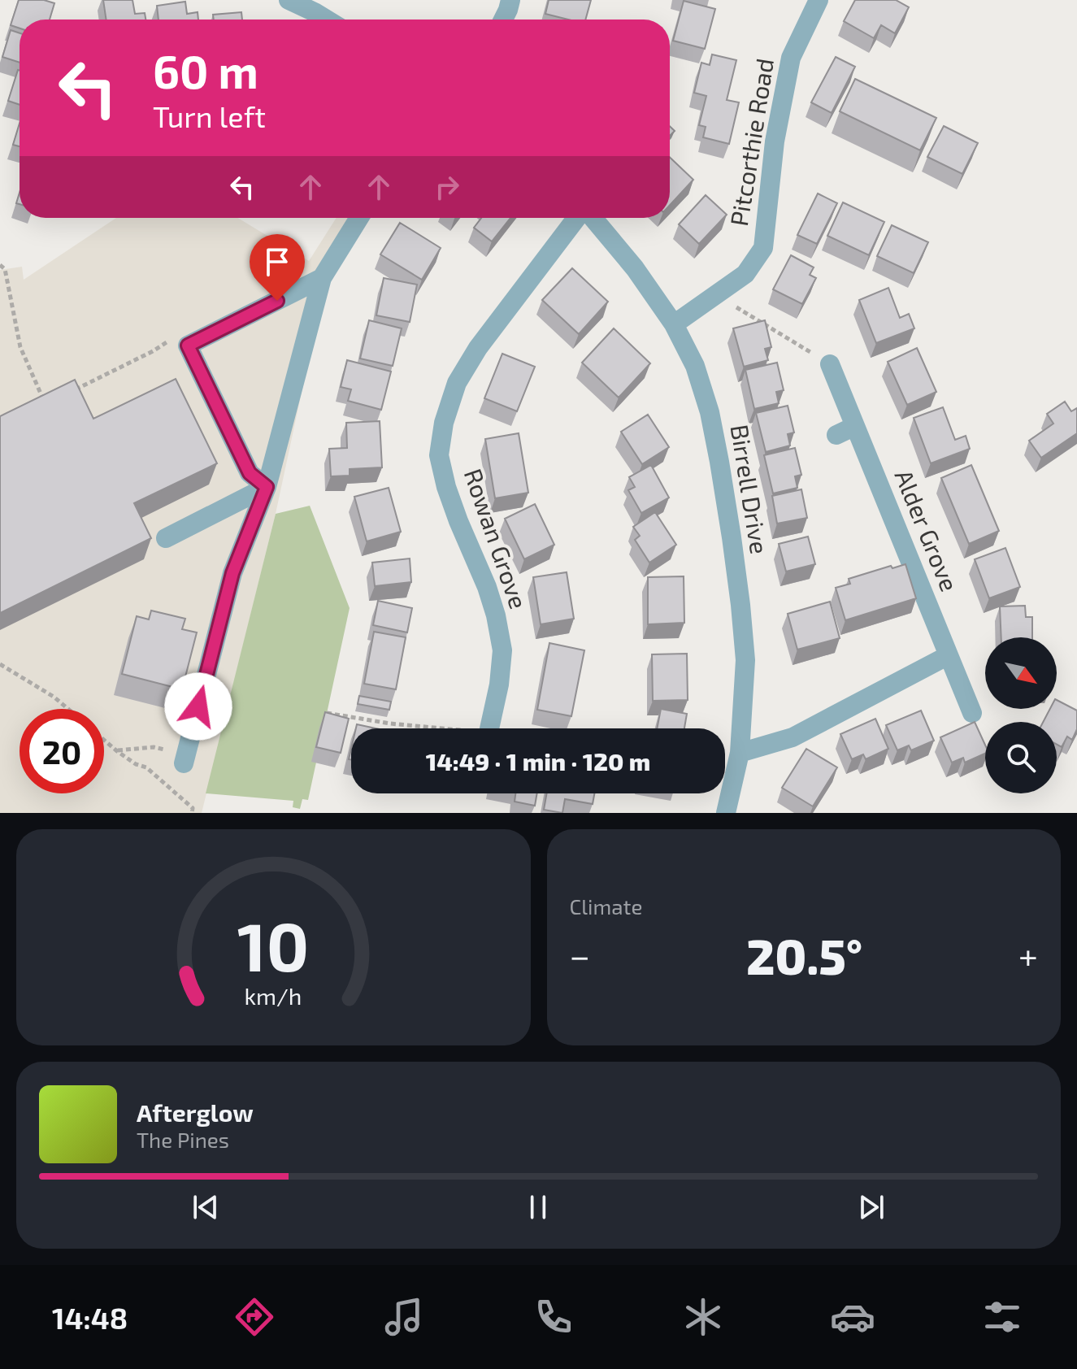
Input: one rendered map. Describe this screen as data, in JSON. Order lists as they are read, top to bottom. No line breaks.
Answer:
{"streets":{"street":["Pitcorthie Road","Birrell Drive","Alder Grove","Rowan Grove"]},"crossings":[["Pitcorthie Road","Birrell Drive"]],"north":"bottom right","page":{"turn":["60 m","Turn left"],"limit":"20","trip":"14:49 · 1 min · 120 m","tile":"Climate","heat":["−","20.5°","+"],"song":["Afterglow","The Pines"],"tabs":"14:48","gauge":["10","km/h"]}}
